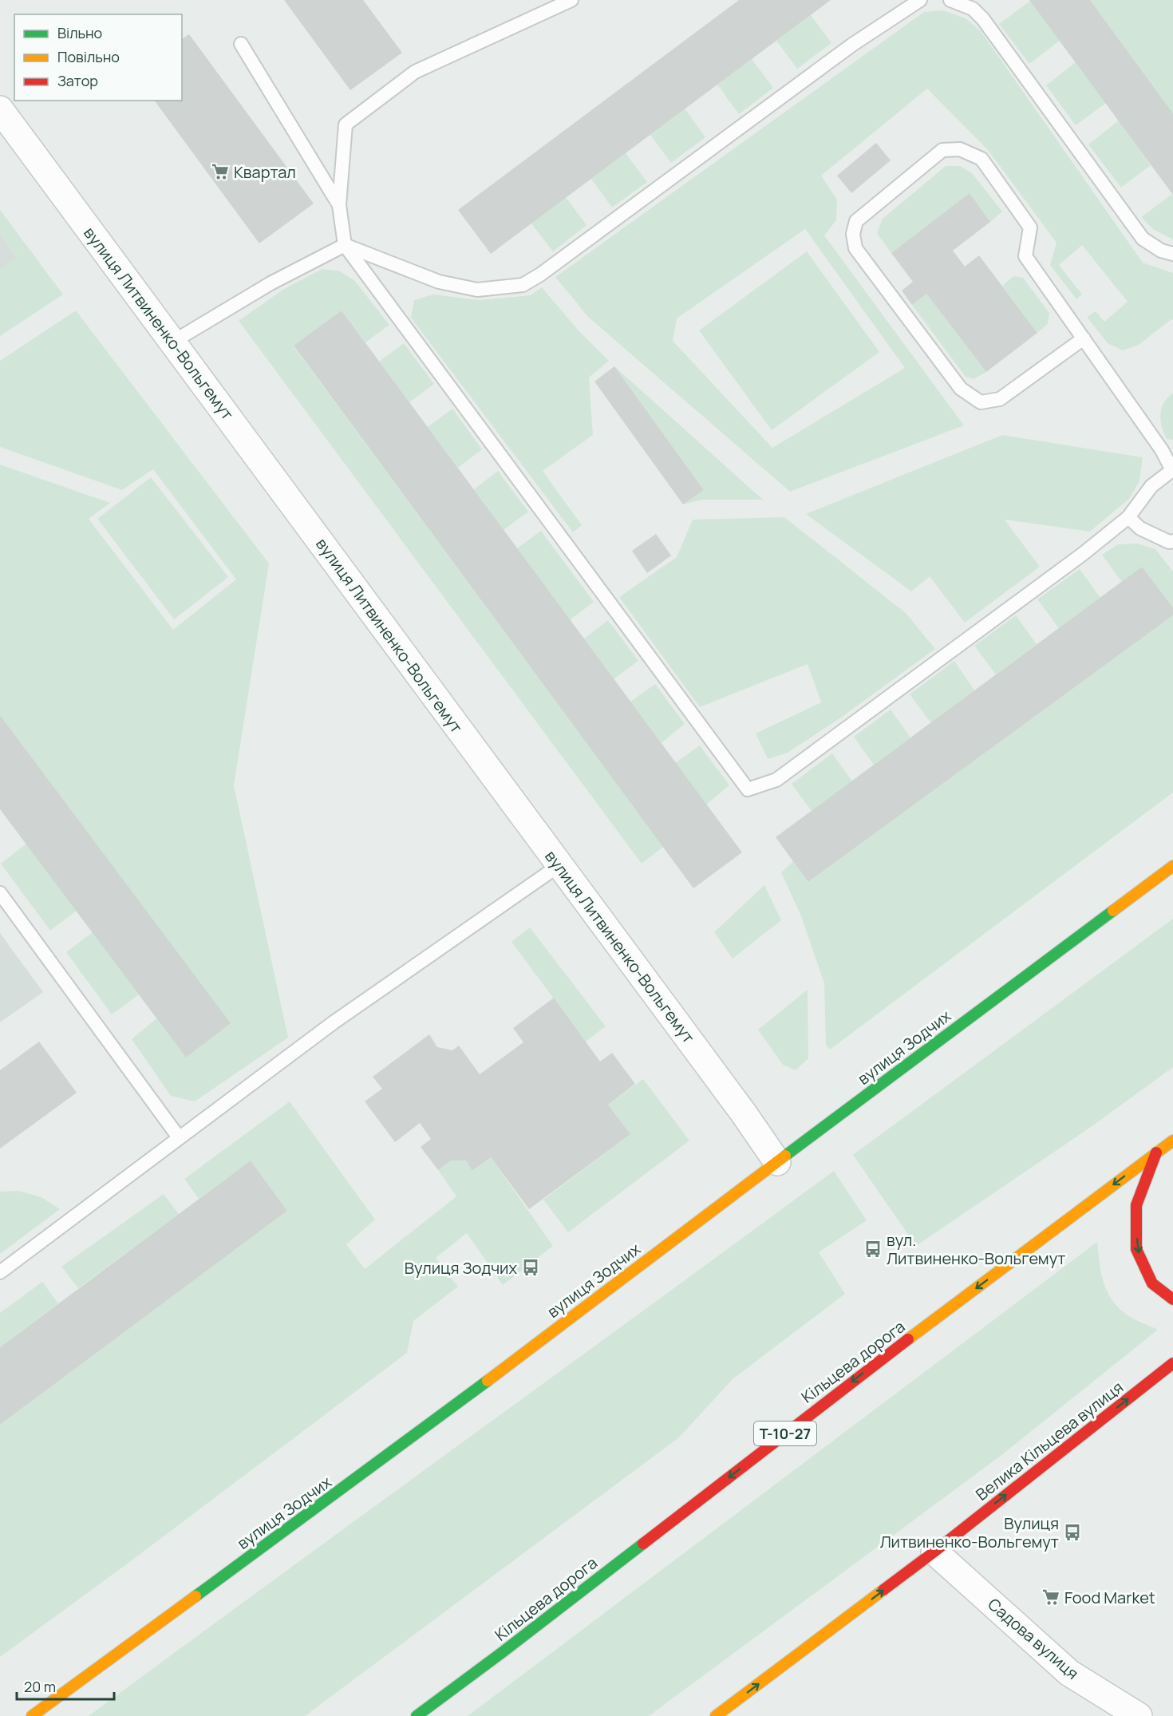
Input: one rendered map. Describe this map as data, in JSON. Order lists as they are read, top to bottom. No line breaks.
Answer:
{"streets":{"main road":["вулиця Зодчих","Кільцева дорога","Т-10-27","Велика Кільцева вулиця"],"street":["вулиця Литвиненко-Вольгемут","Садова вулиця"]},"crossings":[["вулиця Литвиненко-Вольгемут","вулиця Зодчих"],["Велика Кільцева вулиця","Садова вулиця"]],"one_way":["Кільцева дорога","Велика Кільцева вулиця"],"places":{"supermarket":["Квартал","Food Market"],"bus stop":["вул. Литвиненко-Вольгемут","Вулиця Зодчих","Вулиця Литвиненко-Вольгемут"]},"legend":["Вільно","Повільно","Затор"],"scale_bar":"20 m"}
